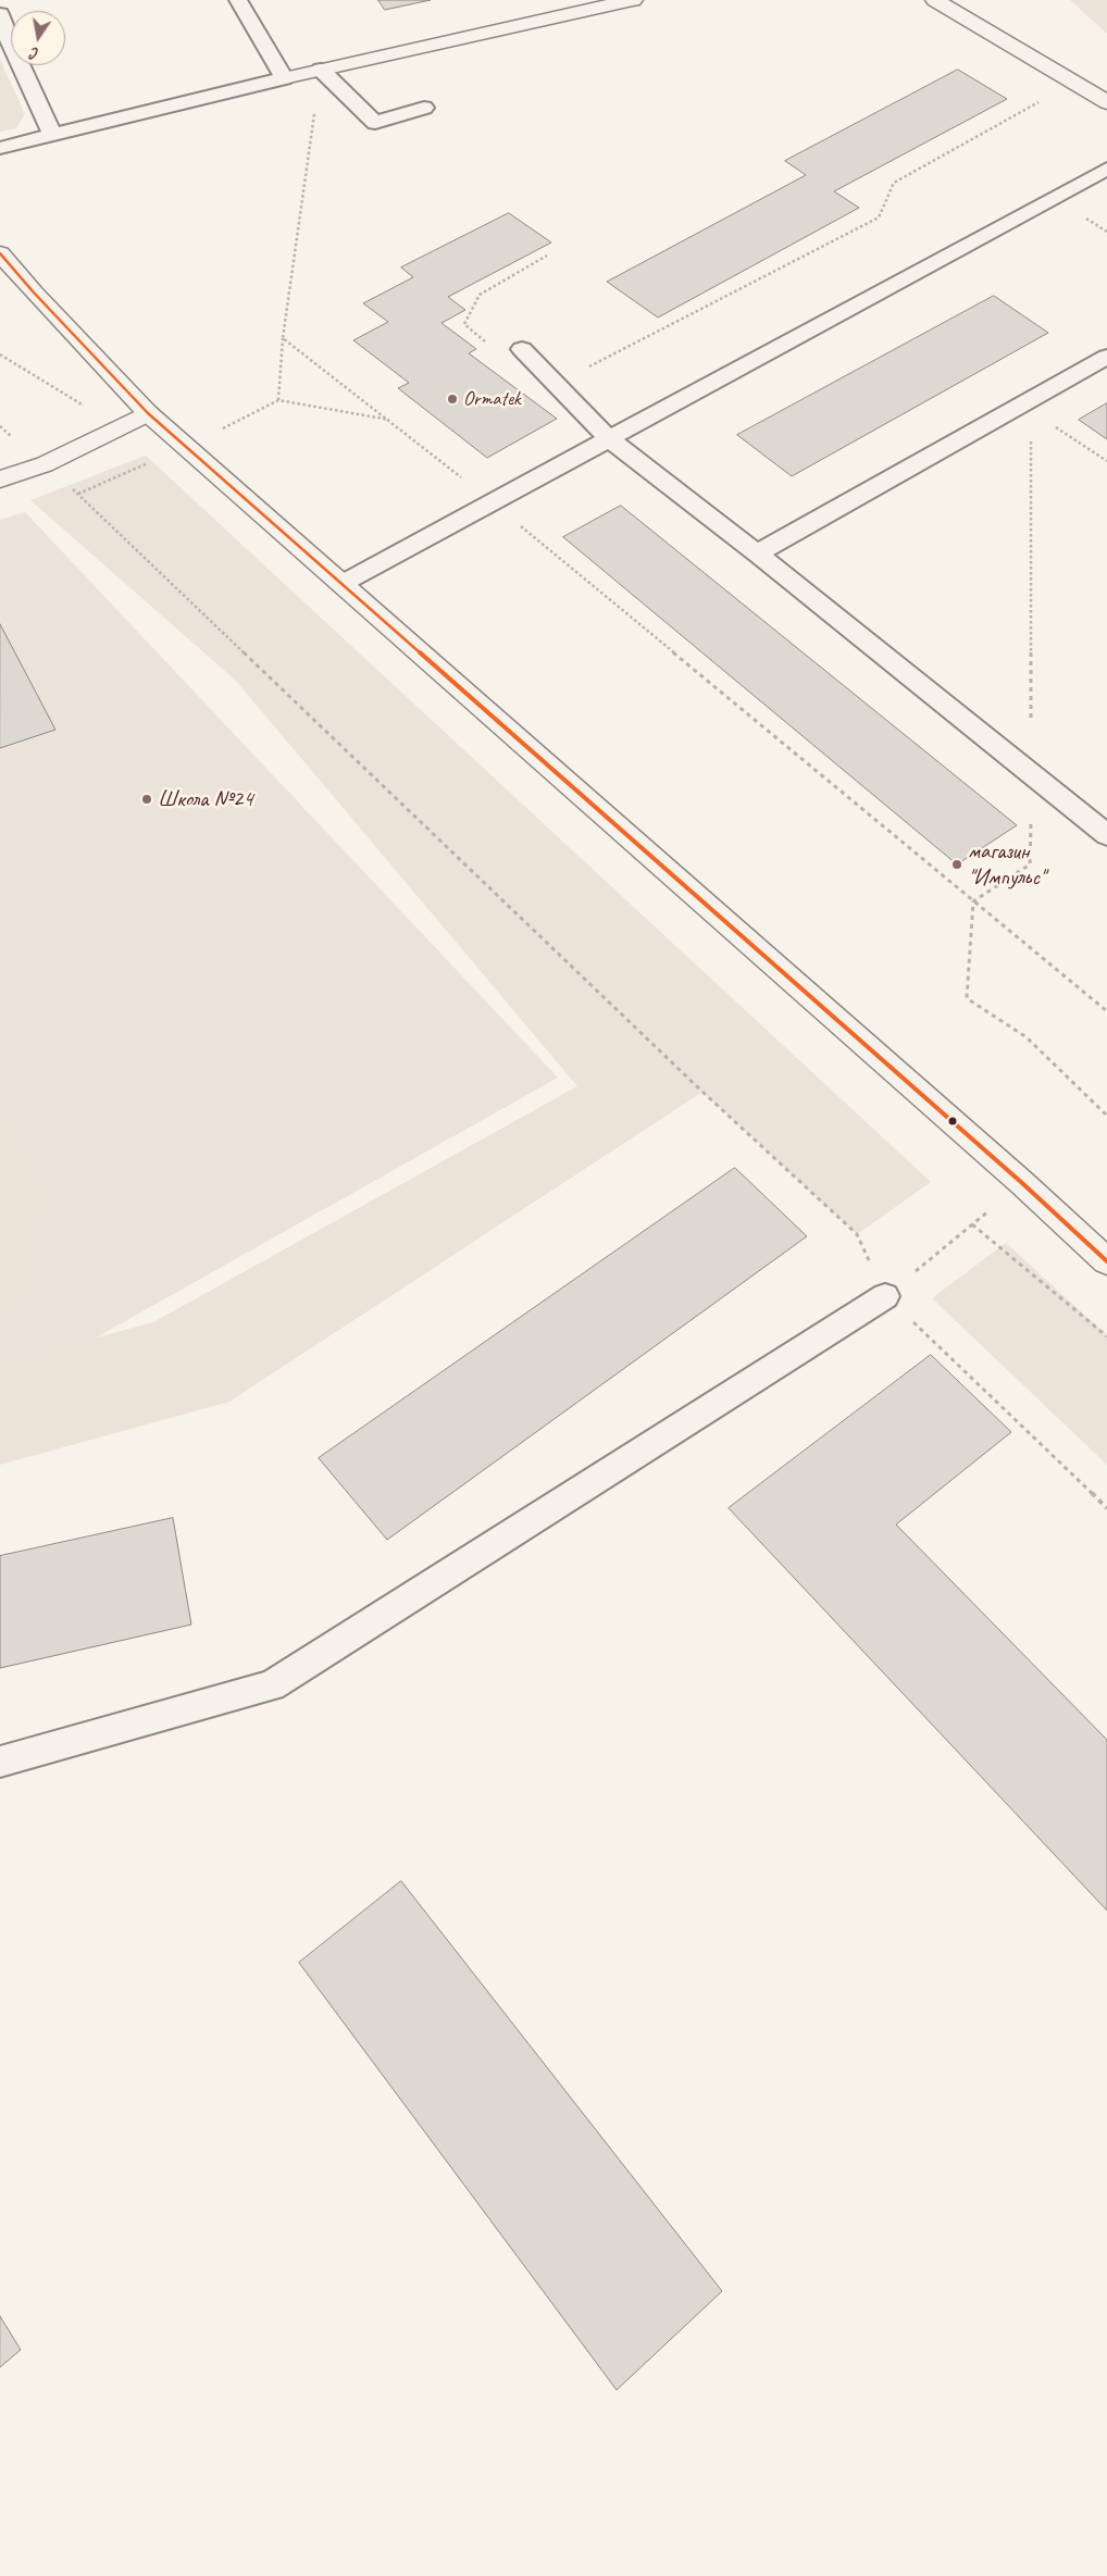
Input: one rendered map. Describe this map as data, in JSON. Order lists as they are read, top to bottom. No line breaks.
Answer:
{"places":["Ormatek","Школа №24","магазин \"Импульс\""],"north":"bottom"}
